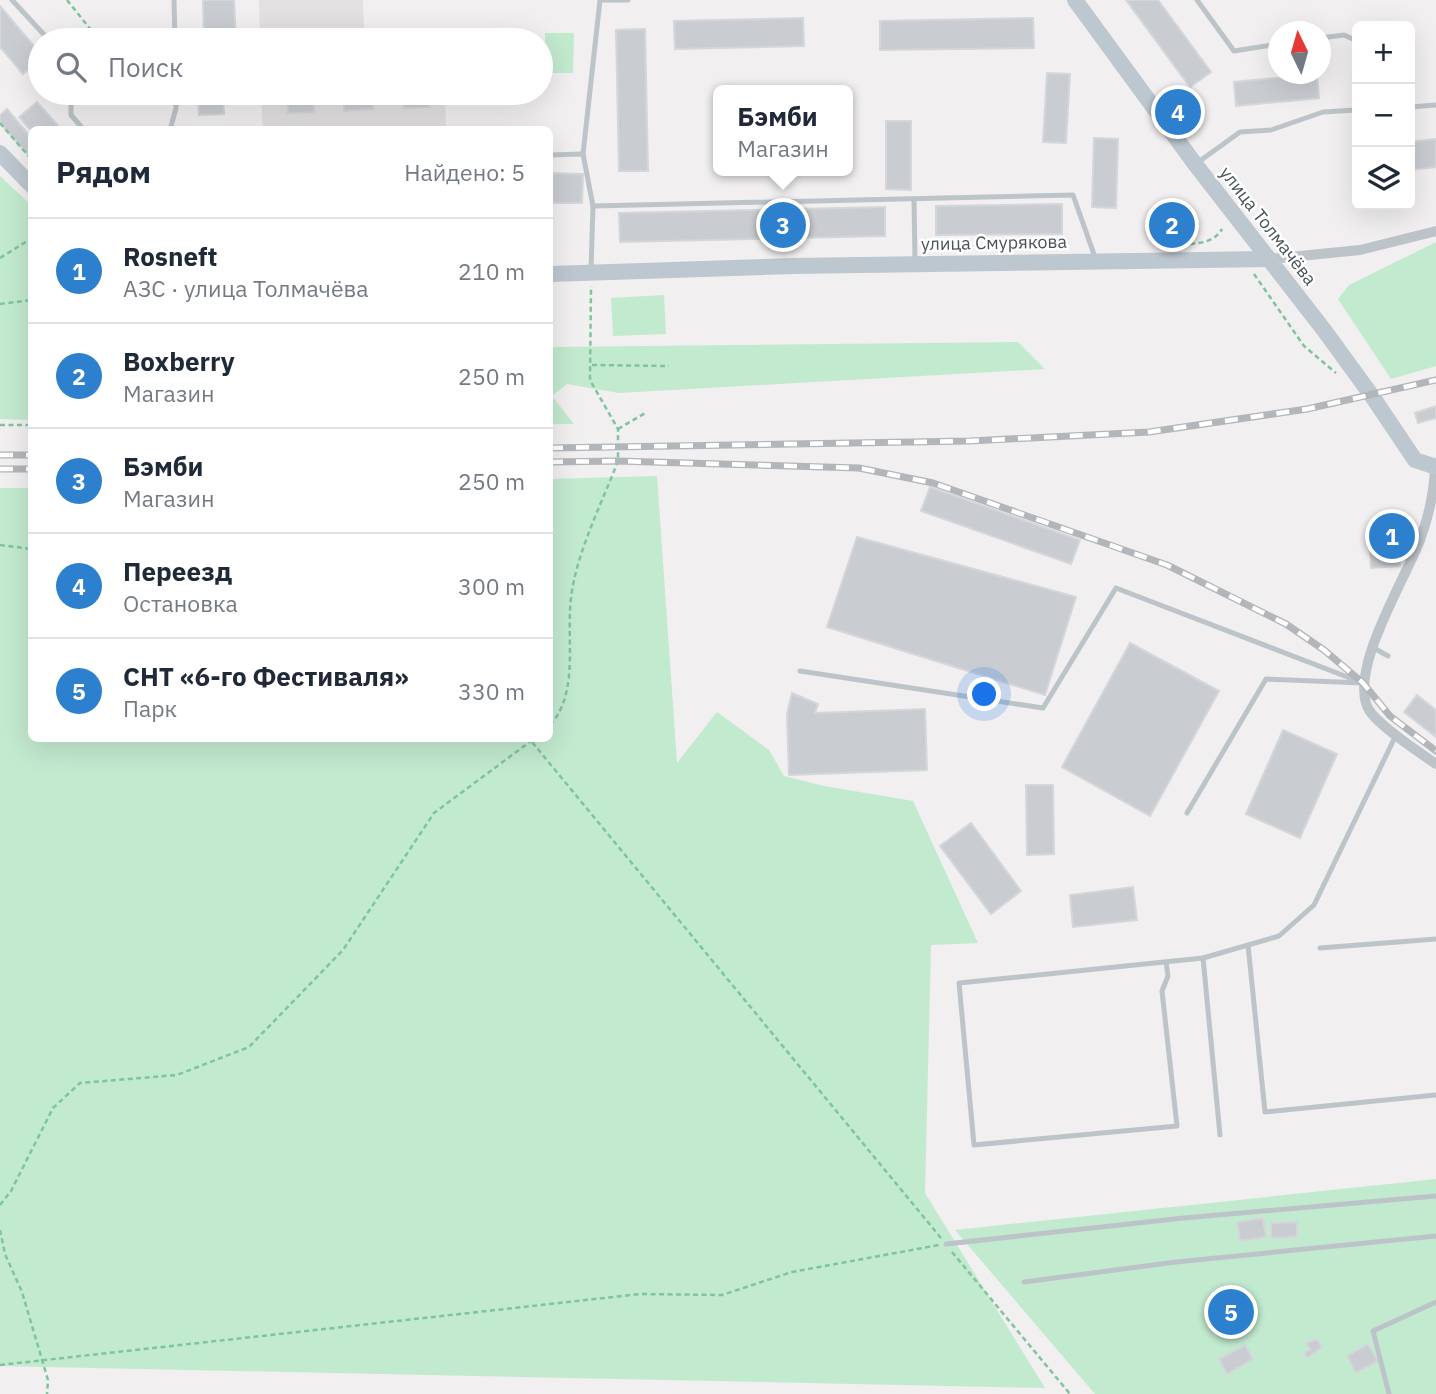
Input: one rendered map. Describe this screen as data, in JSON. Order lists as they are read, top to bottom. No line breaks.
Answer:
{"streets":{"street":["улица Толмачёва","улица Смурякова"]},"crossings":[["улица Толмачёва","улица Смурякова"]],"north":"top","page":{"map_buttons":["+","−"],"search":"Поиск","popup":["Бэмби","Магазин"],"pins":["4","2","3","1","5"],"heading":["Рядом","Найдено: 5"],"list":[{"mark":"1","name":"Rosneft","note":"АЗС · улица Толмачёва","value":"210 m"},{"mark":"2","name":"Boxberry","note":"Магазин","value":"250 m"},{"mark":"3","name":"Бэмби","note":"Магазин","value":"250 m"},{"mark":"4","name":"Переезд","note":"Остановка","value":"300 m"},{"mark":"5","name":"СНТ «6-го Фестиваля»","note":"Парк","value":"330 m"}]}}
